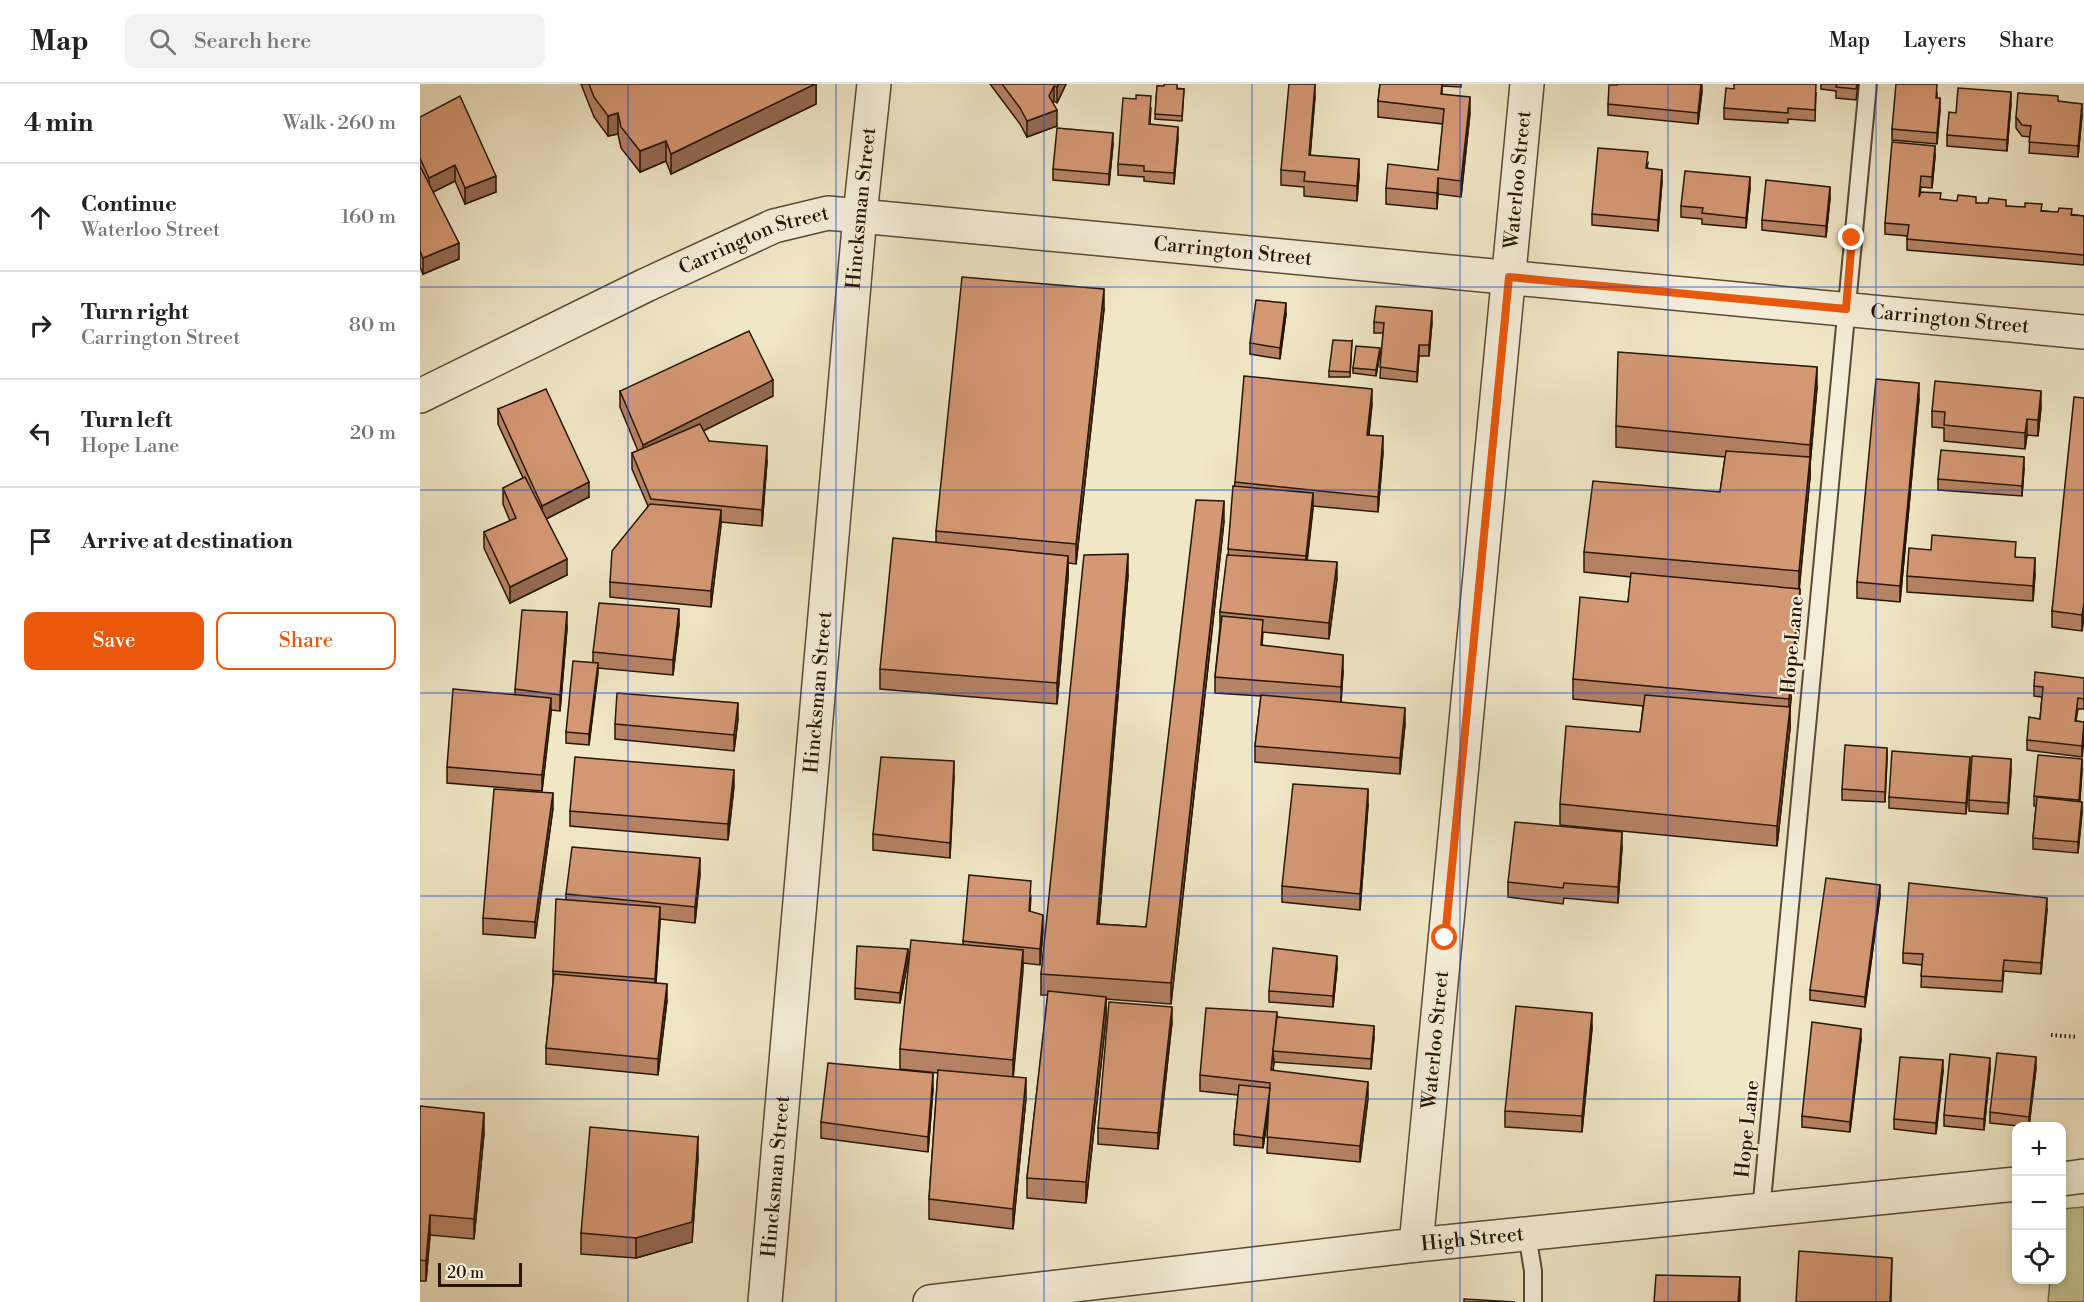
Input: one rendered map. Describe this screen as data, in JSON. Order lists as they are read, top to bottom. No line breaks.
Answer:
{"streets":{"street":["Waterloo Street","Hincksman Street","Carrington Street","High Street"],"lane":["Hope Lane"]},"crossings":[["Waterloo Street","Carrington Street"],["Waterloo Street","High Street"],["Hincksman Street","Carrington Street"],["Carrington Street","Hope Lane"],["Hope Lane","High Street"]],"scale_bar":"20 m","page":{"header":"Map","search":"Search here","nav":["Map","Layers","Share"],"heading":["4 min","Walk · 260 m"],"list":[["Continue","Waterloo Street","160 m"],["Turn right","Carrington Street","80 m"],["Turn left","Hope Lane","20 m"],"Arrive at destination"],"buttons":["Save","Share"],"map_buttons":["+","−"],"scale":"20 m"}}
